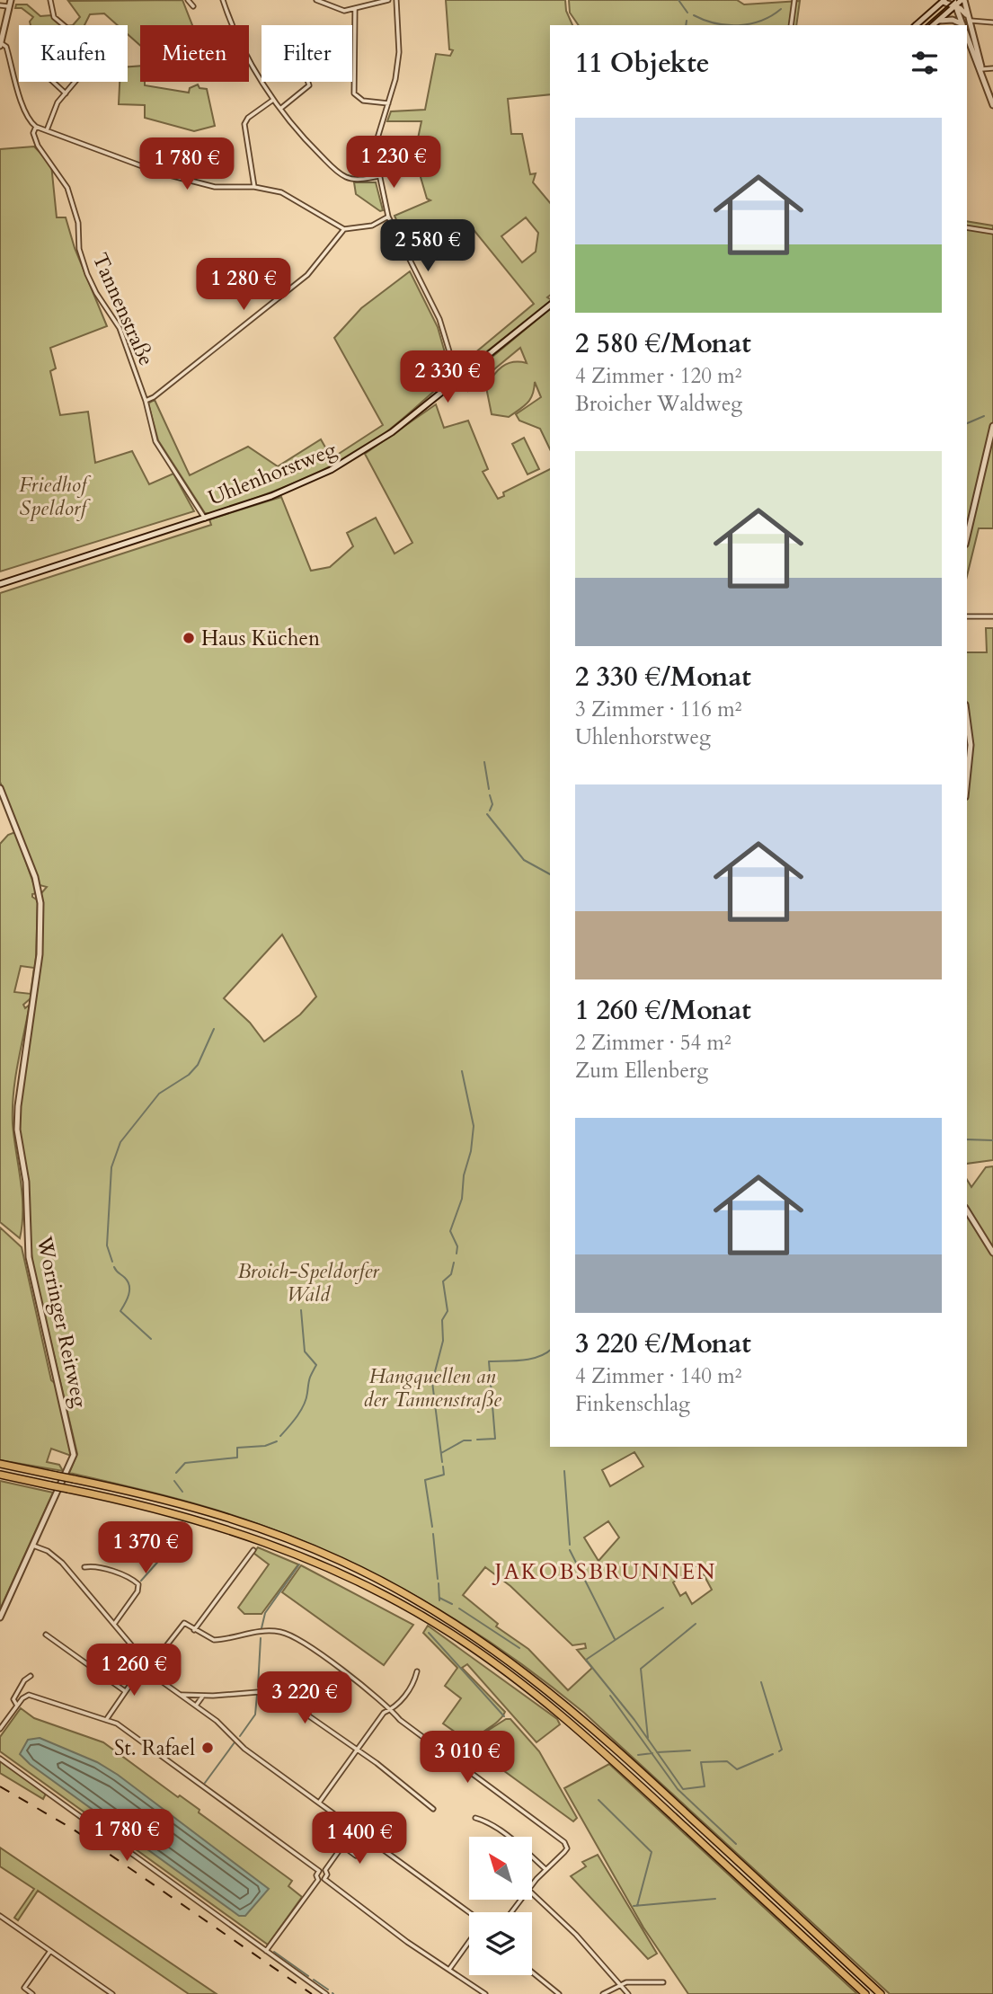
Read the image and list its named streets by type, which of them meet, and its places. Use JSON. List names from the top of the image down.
{
  "streets": {
    "street": ["Tannenstraße", "Uhlenhorstweg", "Worringer Reitweg"]
  },
  "crossings": [
    ["Tannenstraße", "Uhlenhorstweg"]
  ],
  "districts": ["JAKOBSBRUNNEN"],
  "parks": ["Friedhof Speldorf", "Broich-Speldorfer Wald", "Hangquellen an der Tannenstraße"],
  "places": ["Haus Küchen", "St. Rafael"],
  "north": "top left",
  "page": {
    "chip": ["Kaufen", "Mieten", "Filter"],
    "heading": "11 Objekte",
    "list": [
      {
        "name": "2 580 €/Monat",
        "note": "4 Zimmer · 120 m² · Broicher Waldweg"
      },
      {
        "name": "2 330 €/Monat",
        "note": "3 Zimmer · 116 m² · Uhlenhorstweg"
      },
      {
        "name": "1 260 €/Monat",
        "note": "2 Zimmer · 54 m² · Zum Ellenberg"
      },
      {
        "name": "3 220 €/Monat",
        "note": "4 Zimmer · 140 m² · Finkenschlag"
      }
    ],
    "price": [
      "1 230 €",
      "1 780 €",
      "2 580 €",
      "1 280 €",
      "2 330 €",
      "1 370 €",
      "1 260 €",
      "3 220 €",
      "3 010 €",
      "1 780 €",
      "1 400 €"
    ]
  }
}
